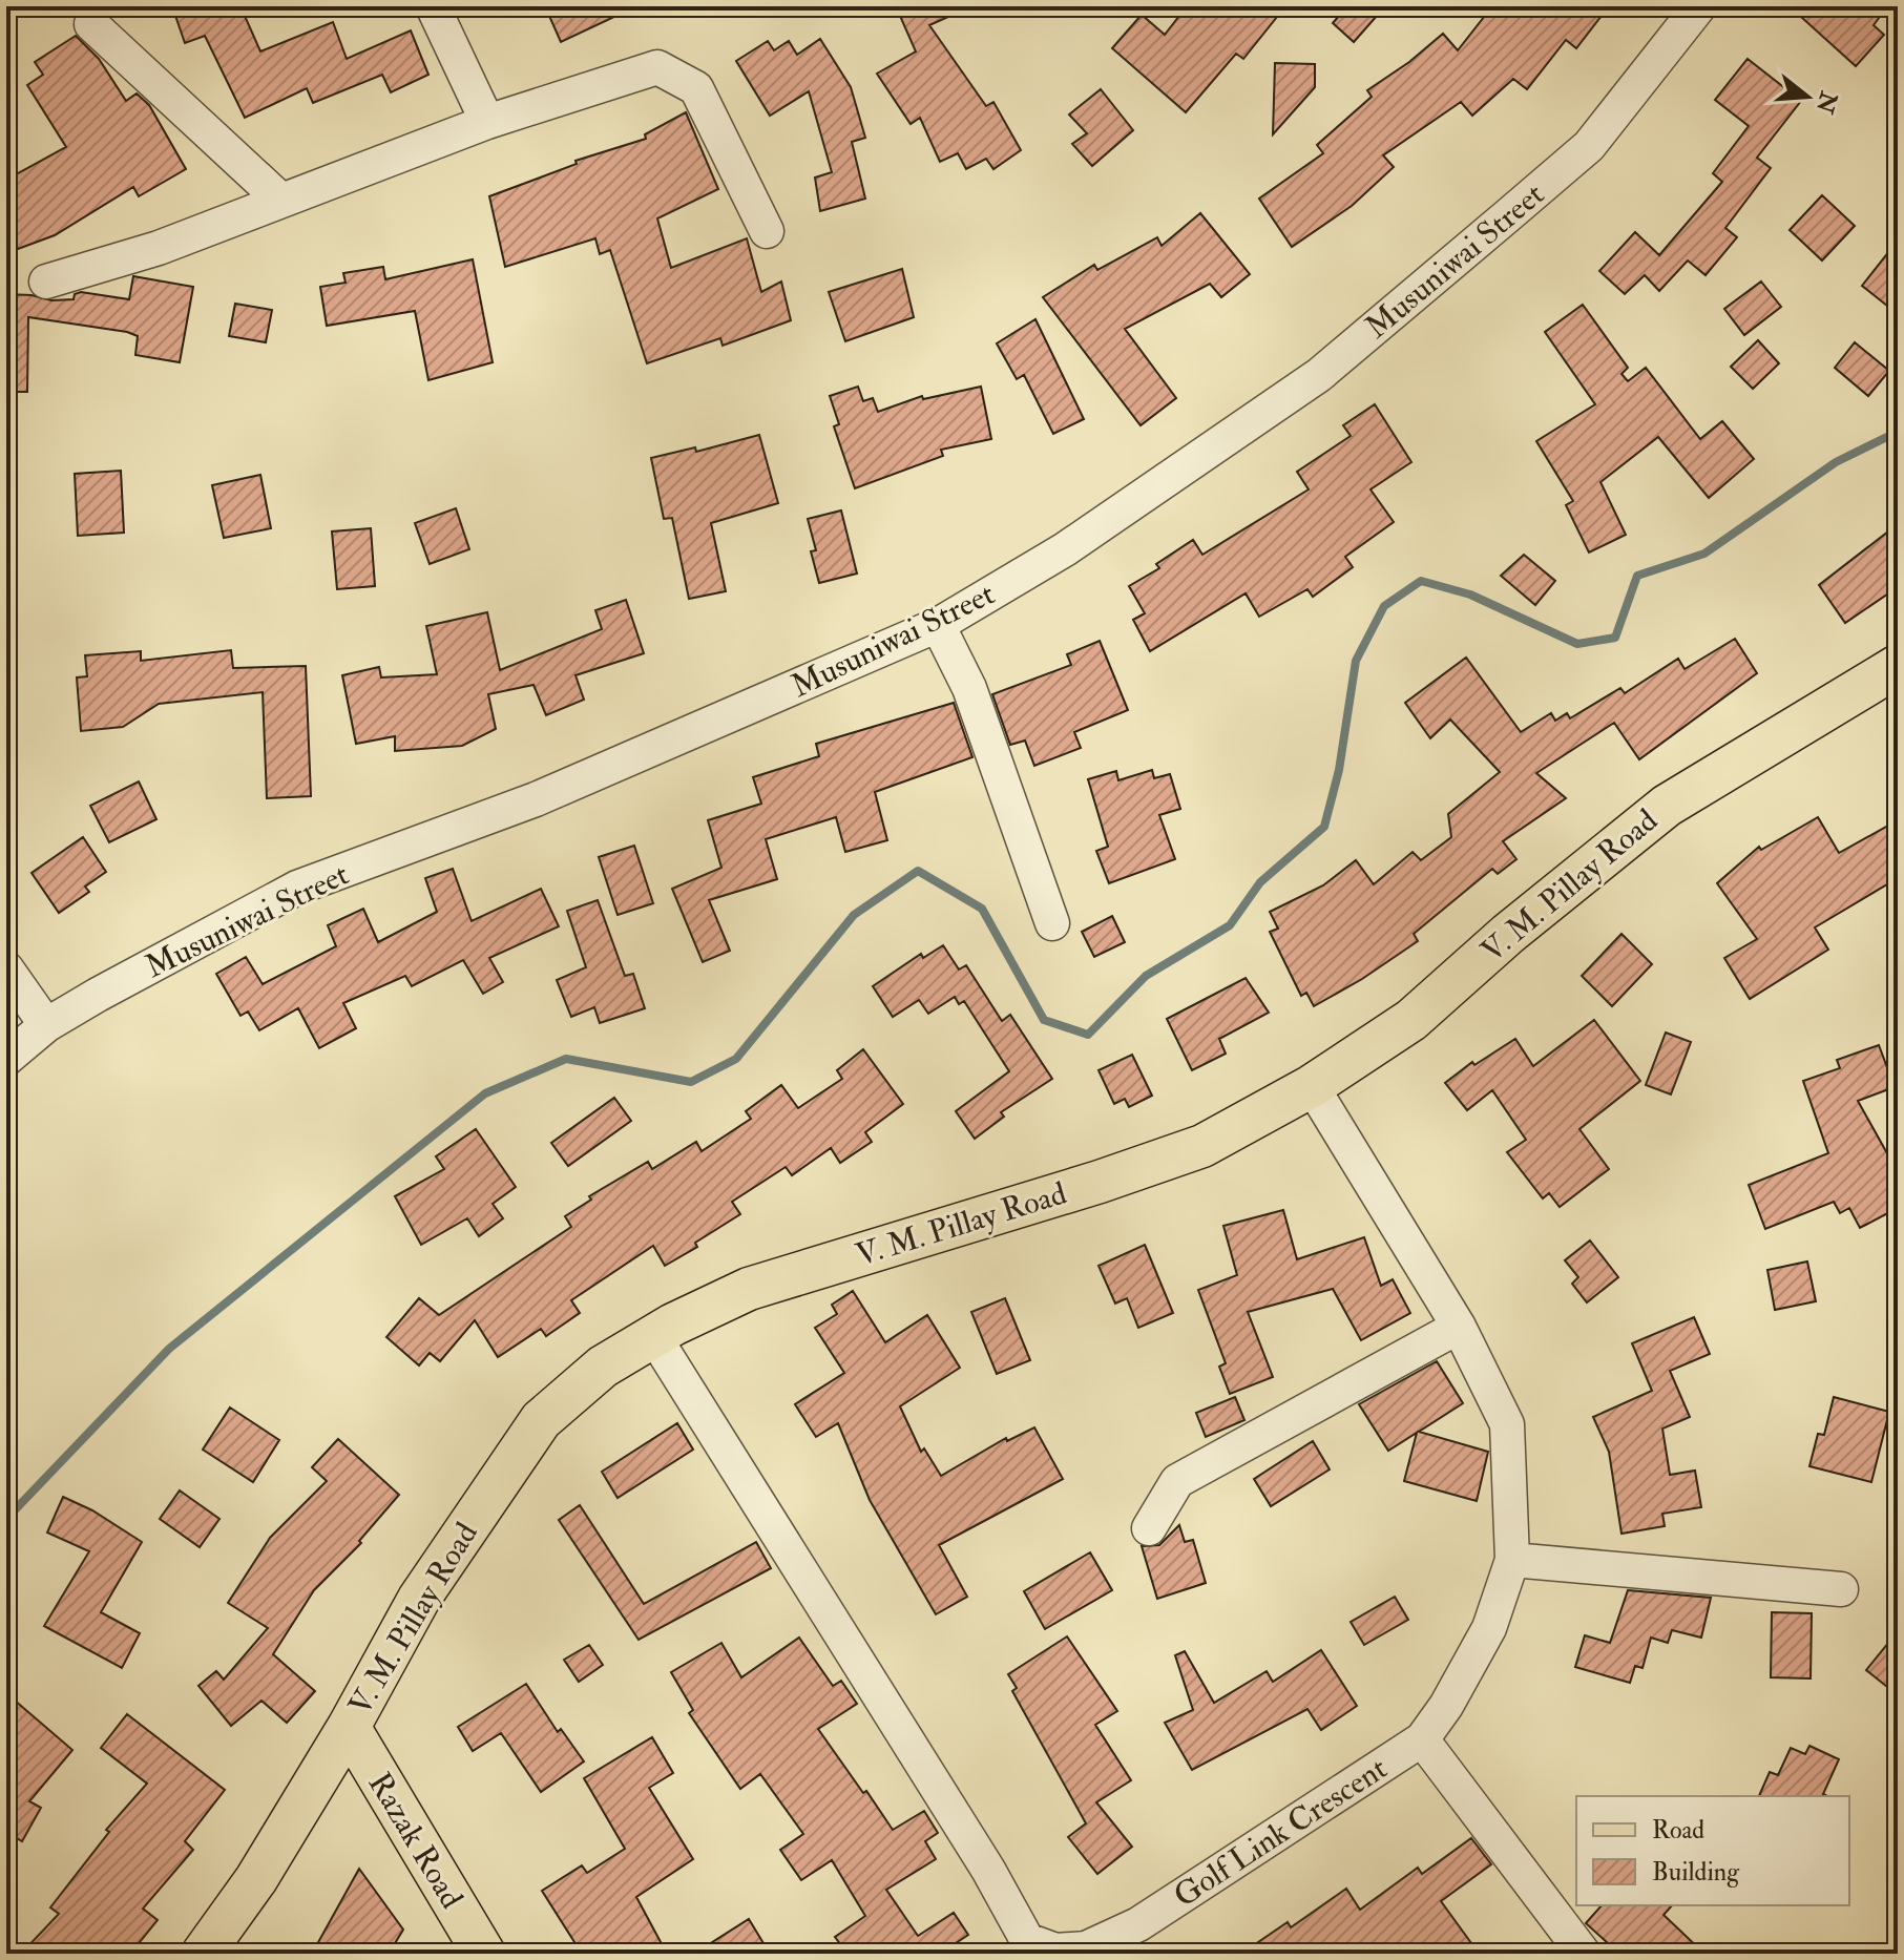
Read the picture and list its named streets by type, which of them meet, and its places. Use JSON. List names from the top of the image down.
{
  "streets": {
    "main road": ["V. M. Pillay Road", "Razak Road"],
    "street": ["Musuniwai Street", "Golf Link Crescent"]
  },
  "crossings": [
    ["V. M. Pillay Road", "Golf Link Crescent"],
    ["V. M. Pillay Road", "Razak Road"]
  ],
  "legend": ["Road", "Building"],
  "north": "right"
}
